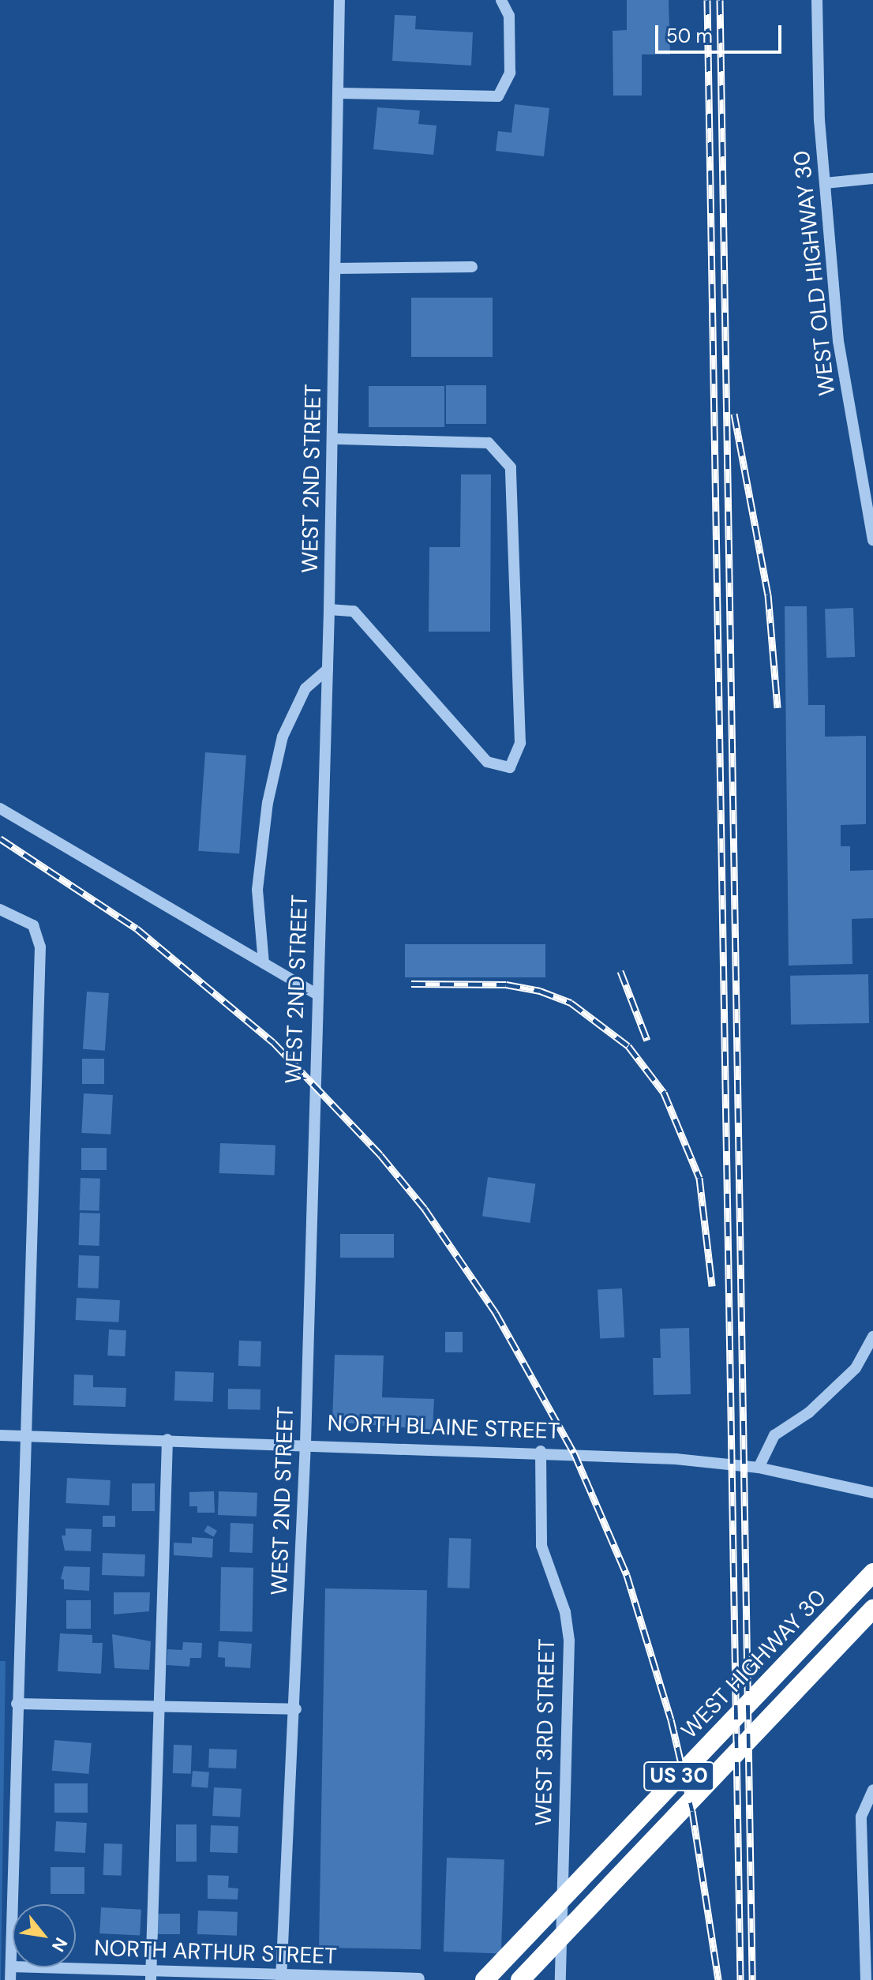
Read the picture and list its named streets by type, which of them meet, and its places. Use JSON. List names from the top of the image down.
{
  "streets": {
    "highway": ["WEST HIGHWAY 30", "US 30"],
    "street": [
      "WEST OLD HIGHWAY 30",
      "WEST 2ND STREET",
      "NORTH BLAINE STREET",
      "WEST 3RD STREET",
      "NORTH ARTHUR STREET"
    ]
  },
  "crossings": [
    ["WEST 2ND STREET", "NORTH BLAINE STREET"],
    ["WEST 2ND STREET", "NORTH ARTHUR STREET"],
    ["NORTH BLAINE STREET", "WEST 3RD STREET"]
  ],
  "scale_bar": "50 m",
  "north": "bottom right"
}
